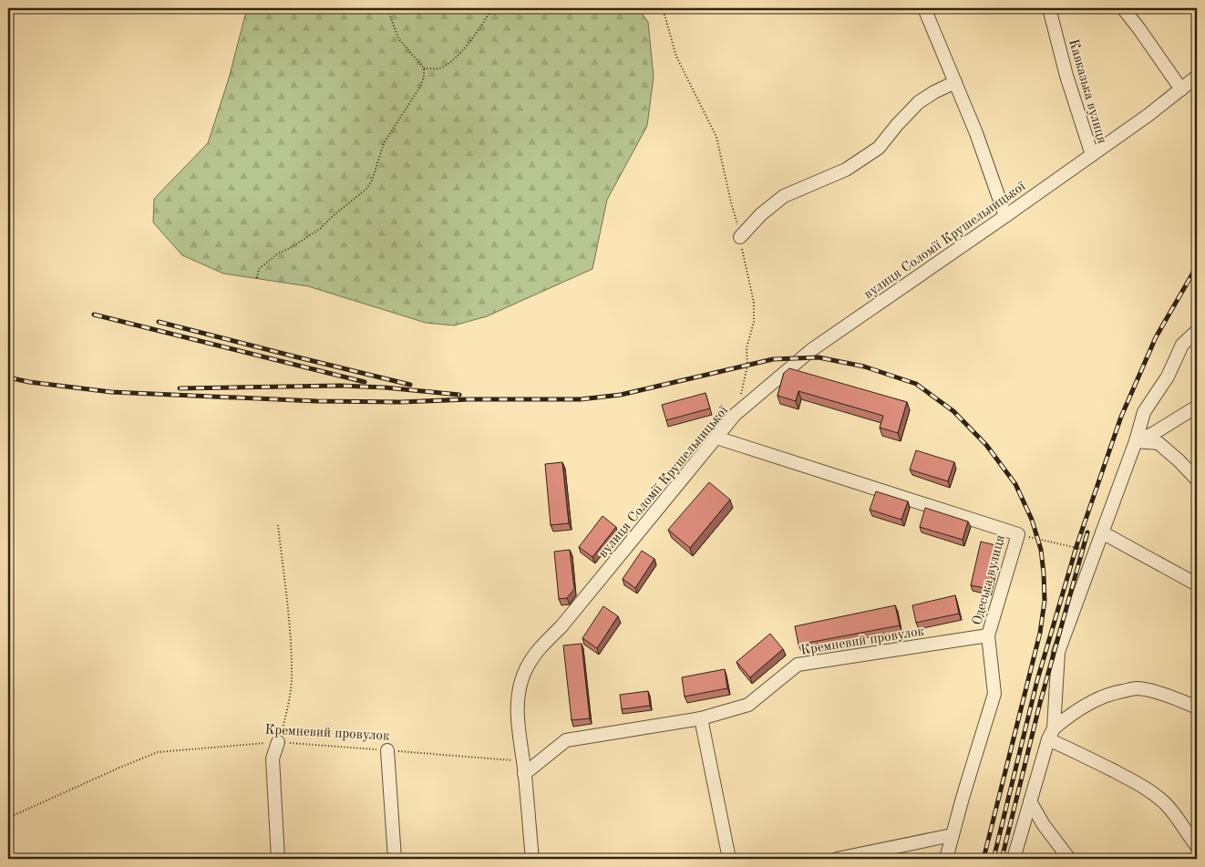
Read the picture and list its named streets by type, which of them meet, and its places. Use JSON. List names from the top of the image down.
{
  "streets": {
    "street": [
      "Кавказька вулиця",
      "вулиця Соломії Крушельницької",
      "Одеська вулиця",
      "Кремневий провулок"
    ]
  },
  "crossings": [
    ["Кавказька вулиця", "вулиця Соломії Крушельницької"],
    ["вулиця Соломії Крушельницької", "Одеська вулиця"],
    ["вулиця Соломії Крушельницької", "Кремневий провулок"],
    ["Одеська вулиця", "Кремневий провулок"]
  ]
}
